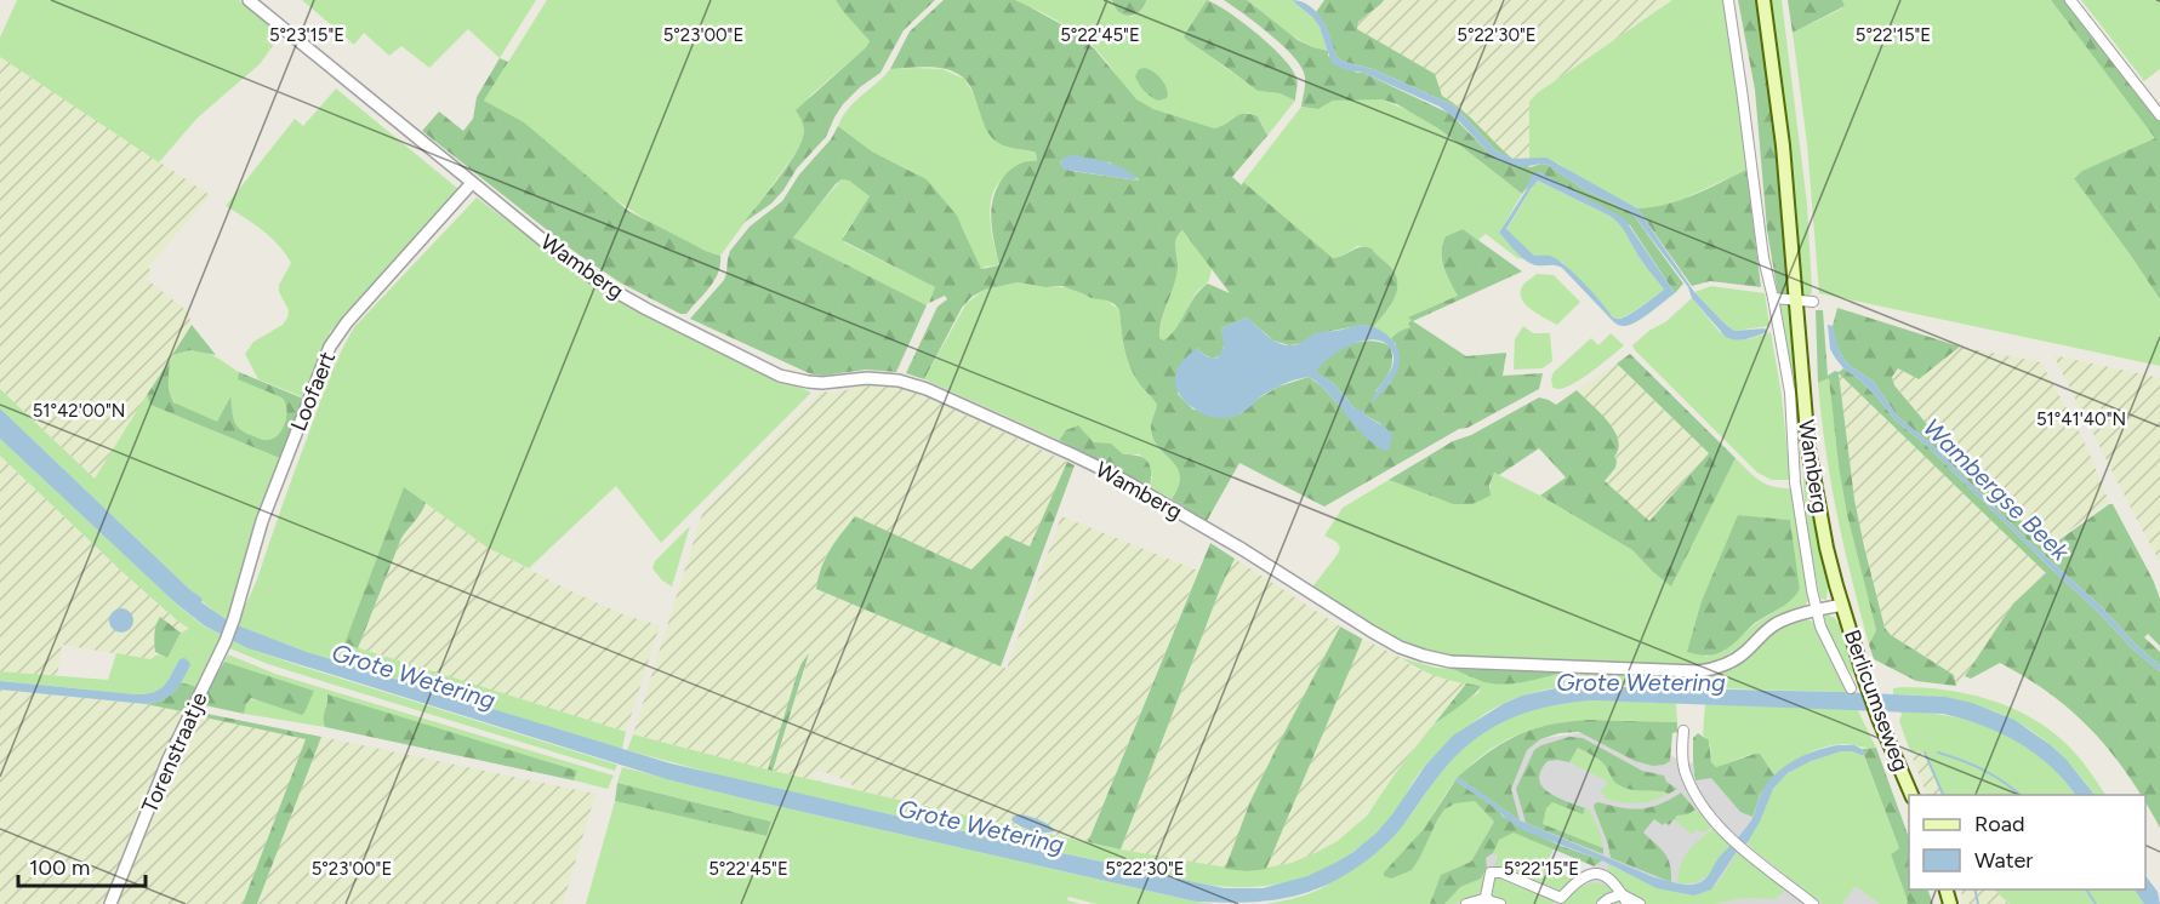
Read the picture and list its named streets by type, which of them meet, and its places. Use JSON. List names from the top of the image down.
{
  "streets": {
    "main road": ["Wamberg", "Berlicumseweg"],
    "street": ["Loofaert", "Torenstraatje"]
  },
  "crossings": [
    ["Wamberg", "Loofaert"],
    ["Wamberg", "Berlicumseweg"],
    ["Loofaert", "Torenstraatje"]
  ],
  "water": ["Wambergse Beek", "Grote Wetering"],
  "legend": ["Road", "Water"],
  "scale_bar": "100 m",
  "coordinates": [
    "5°22'45\"E",
    "5°22'15\"E",
    "5°23'15\"E",
    "5°23'00\"E",
    "5°22'30\"E",
    "51°42'00\"N",
    "51°41'40\"N"
  ]
}
